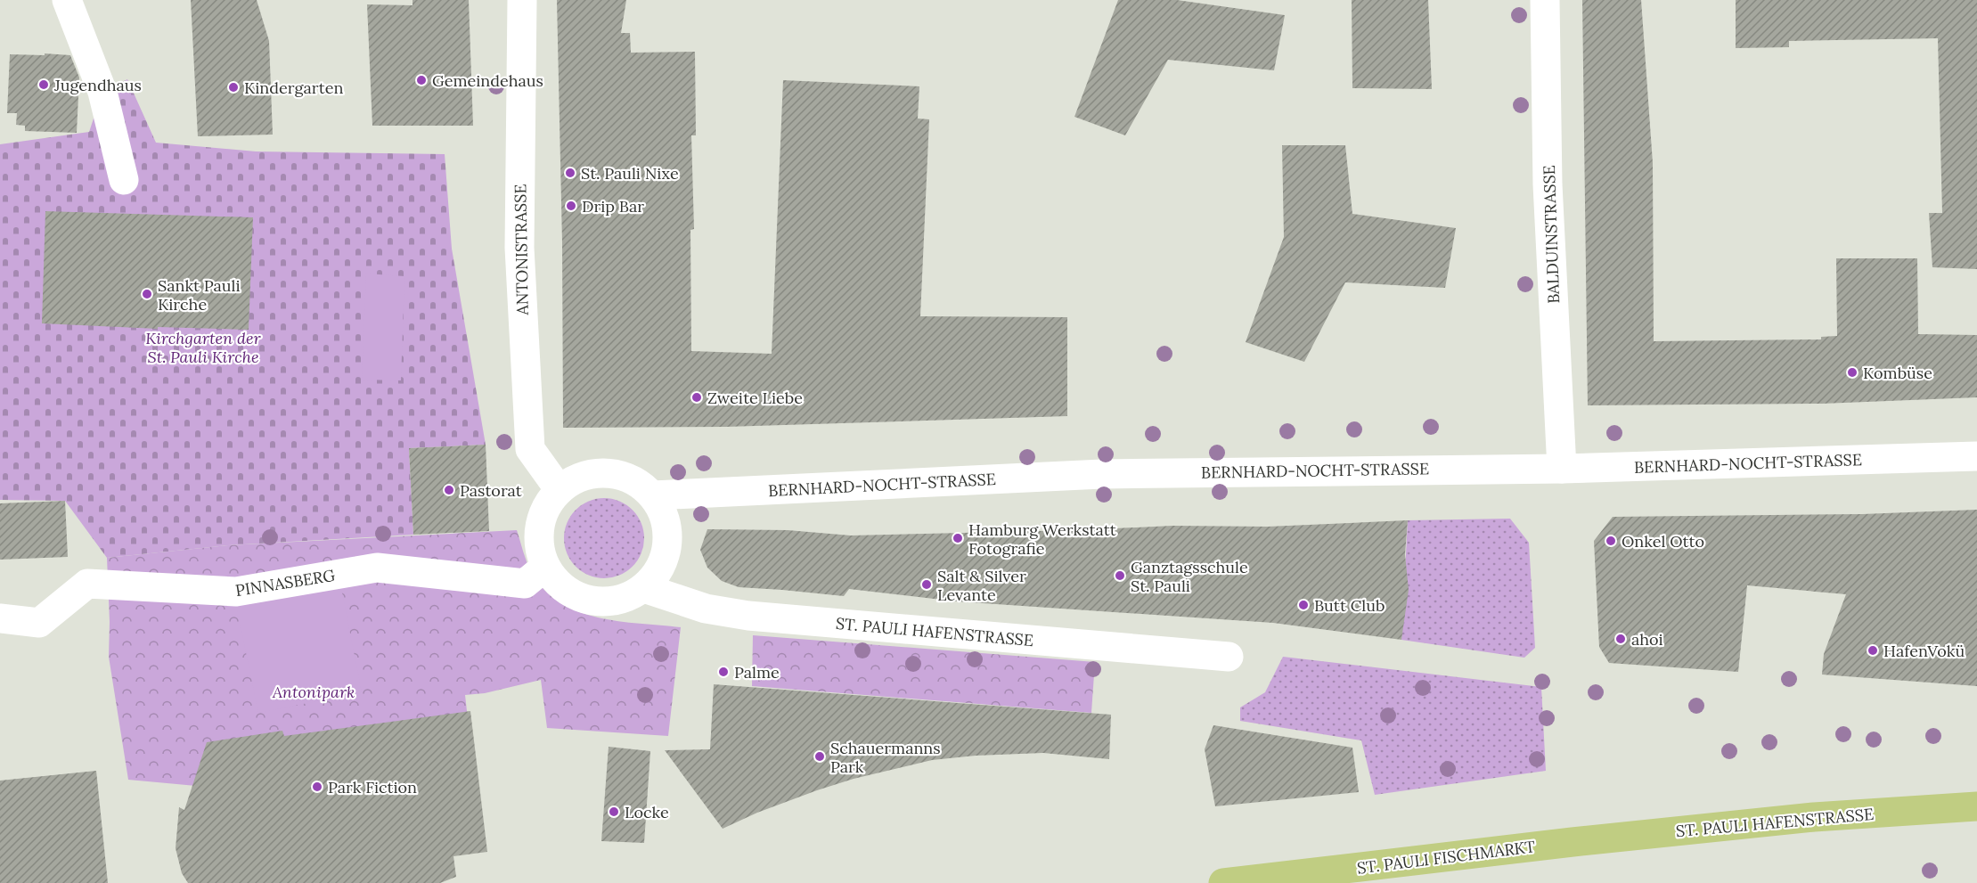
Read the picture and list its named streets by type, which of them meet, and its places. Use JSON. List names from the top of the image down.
{
  "streets": {
    "main road": ["ST. PAULI HAFENSTRASSE", "ST. PAULI FISCHMARKT"],
    "street": [
      "BALDUINSTRASSE",
      "ANTONISTRASSE",
      "BERNHARD-NOCHT-STRASSE",
      "PINNASBERG"
    ]
  },
  "crossings": [
    ["BALDUINSTRASSE", "BERNHARD-NOCHT-STRASSE"],
    ["ANTONISTRASSE", "BERNHARD-NOCHT-STRASSE"],
    ["ANTONISTRASSE", "PINNASBERG"],
    ["ANTONISTRASSE", "ST. PAULI HAFENSTRASSE"],
    ["BERNHARD-NOCHT-STRASSE", "PINNASBERG"],
    ["BERNHARD-NOCHT-STRASSE", "ST. PAULI HAFENSTRASSE"],
    ["PINNASBERG", "ST. PAULI HAFENSTRASSE"],
    ["ST. PAULI HAFENSTRASSE", "ST. PAULI FISCHMARKT"]
  ],
  "parks": ["Kirchgarten der St. Pauli Kirche", "Antonipark"],
  "places": [
    "Gemeindehaus",
    "Jugendhaus",
    "Kindergarten",
    "St. Pauli Nixe",
    "Drip Bar",
    "Sankt Pauli Kirche",
    "Kombüse",
    "Zweite Liebe",
    "Pastorat",
    "Hamburg Werkstatt Fotografie",
    "Onkel Otto",
    "Ganztagsschule St. Pauli",
    "Salt & Silver Levante",
    "Butt Club",
    "ahoi",
    "HafenVokü",
    "Palme",
    "Schauermanns Park",
    "Park Fiction",
    "Locke"
  ]
}
